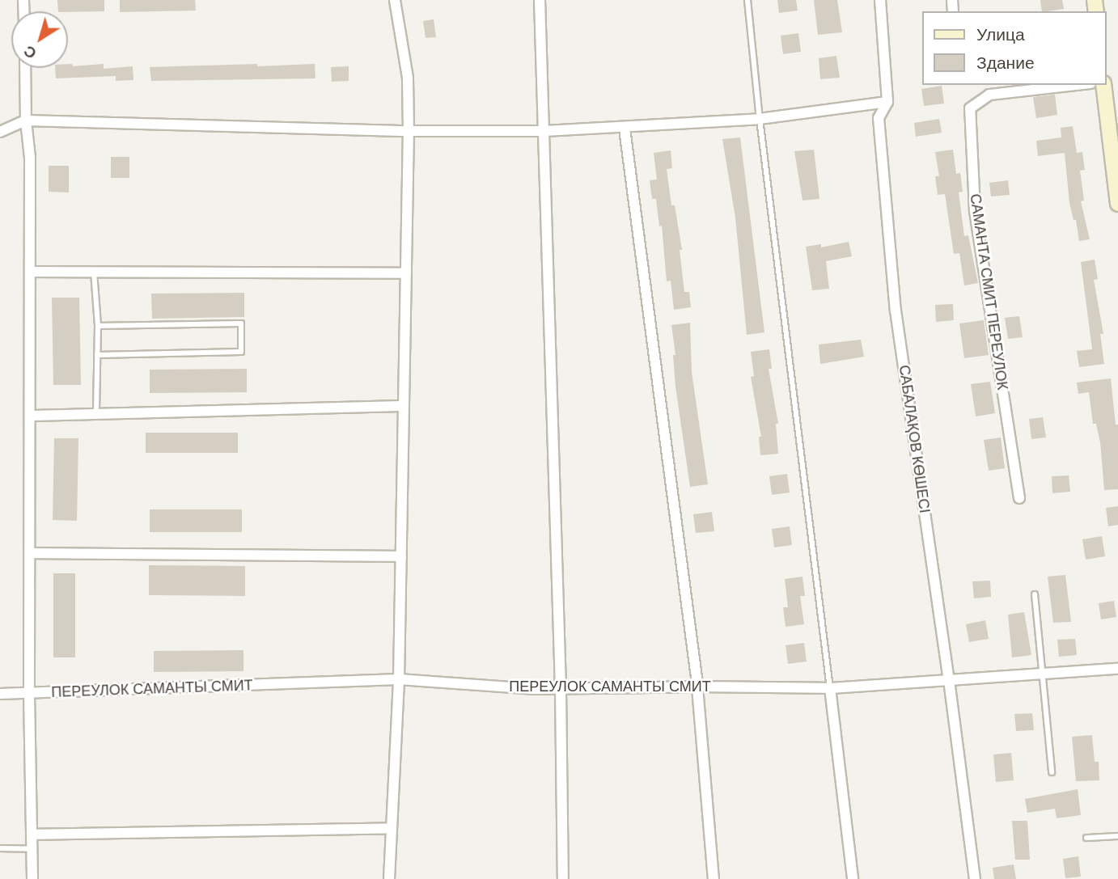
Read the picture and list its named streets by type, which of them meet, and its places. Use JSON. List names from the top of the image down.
{
  "streets": {
    "street": ["САМАНТА СМИТ ПЕРЕУЛОК", "САБАЛАҚОВ КӨШЕСІ", "ПЕРЕУЛОК САМАНТЫ СМИТ"]
  },
  "crossings": [
    ["САБАЛАҚОВ КӨШЕСІ", "ПЕРЕУЛОК САМАНТЫ СМИТ"]
  ],
  "legend": ["Улица", "Здание"],
  "north": "bottom left"
}
